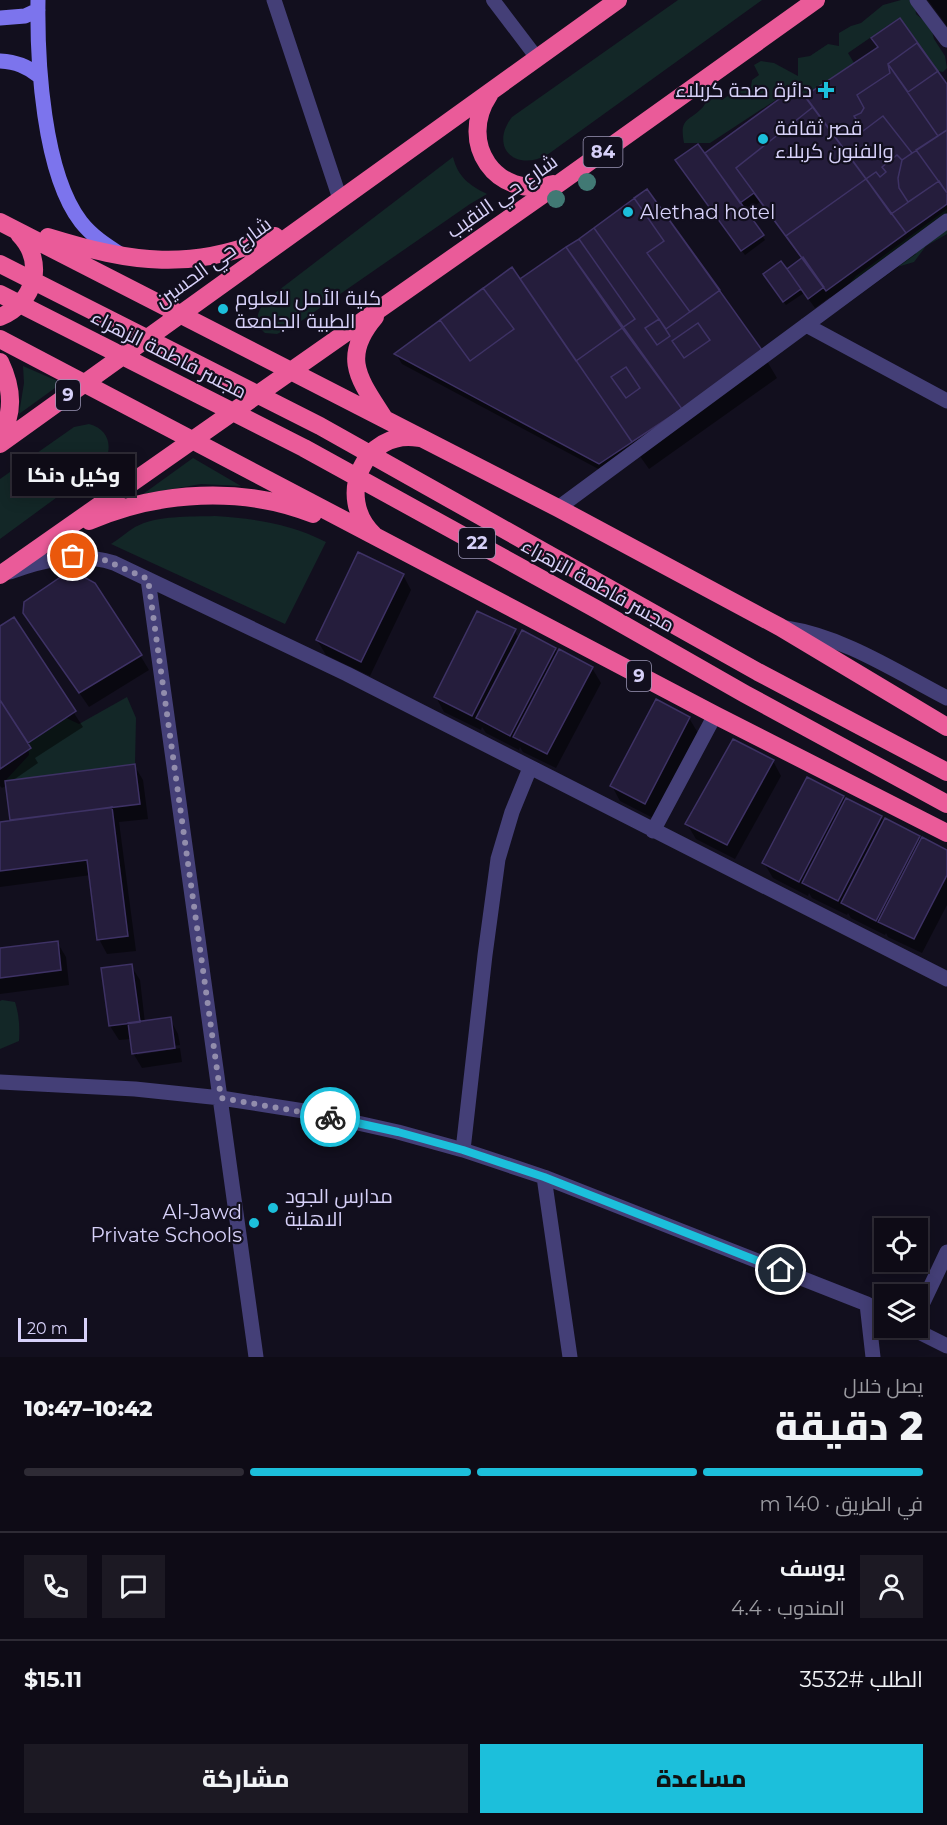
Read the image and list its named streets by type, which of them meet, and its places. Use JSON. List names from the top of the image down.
{
  "streets": {
    "highway": [
      "84",
      "شارع حي النقيب",
      "شارع حي الحسين",
      "مجسر فاطمة الزهراء",
      "9",
      "22"
    ]
  },
  "crossings": [
    ["84", "شارع حي النقيب"],
    ["84", "9"]
  ],
  "places": {
    "health": ["دائرة صحة كربلاء"],
    "other": [
      "قصر ثقافة والفنون كربلاء",
      "Alethad hotel",
      "كلية الأمل للعلوم الطبية الجامعة",
      "وكيل دنكا",
      "مدارس الجود الاهلية",
      "Al-Jawd Private Schools"
    ]
  },
  "scale_bar": "20 m",
  "page": {
    "bubble": "وكيل دنكا",
    "scale": "20 m",
    "heading": ["2 دقيقة", "يصل خلال", "10:42–10:47"],
    "panel": [
      "يوسف",
      "المندوب · 4.4",
      "الطلب #3532",
      "$15.11"
    ],
    "bar": "في الطريق · 140 m",
    "buttons": ["مساعدة", "مشاركة"]
  }
}
